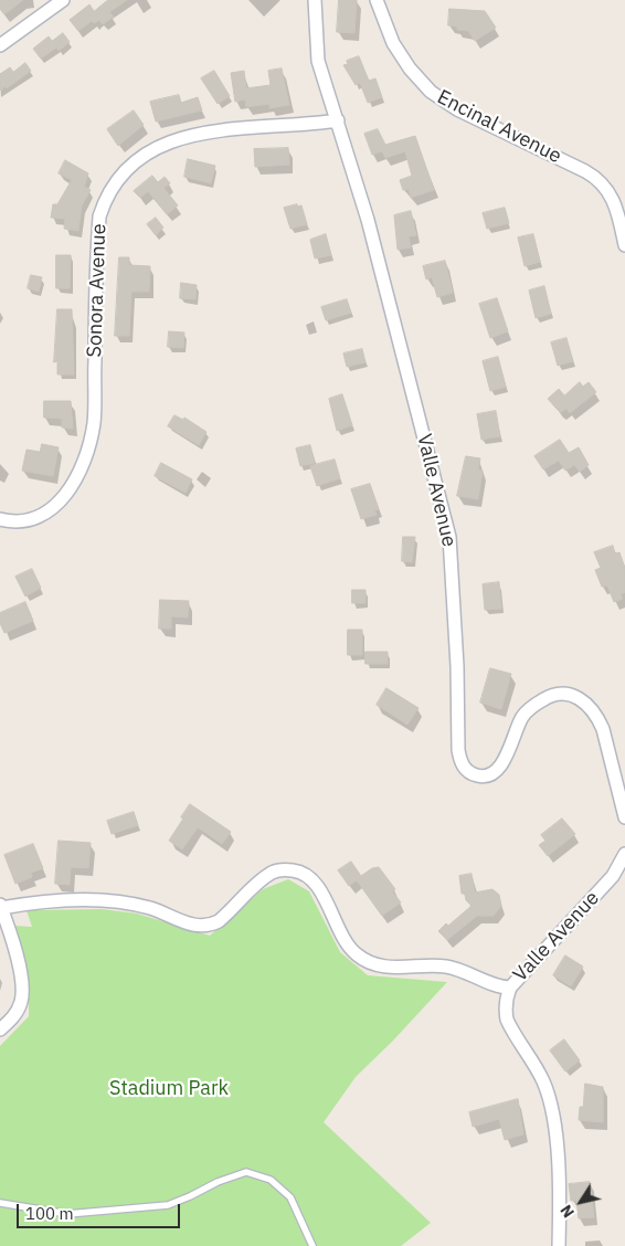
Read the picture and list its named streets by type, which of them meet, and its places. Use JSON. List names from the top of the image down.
{
  "streets": {
    "street": ["Encinal Avenue", "Sonora Avenue", "Valle Avenue"]
  },
  "crossings": [
    ["Sonora Avenue", "Valle Avenue"]
  ],
  "parks": ["Stadium Park"],
  "scale_bar": "100 m",
  "north": "bottom left"
}
